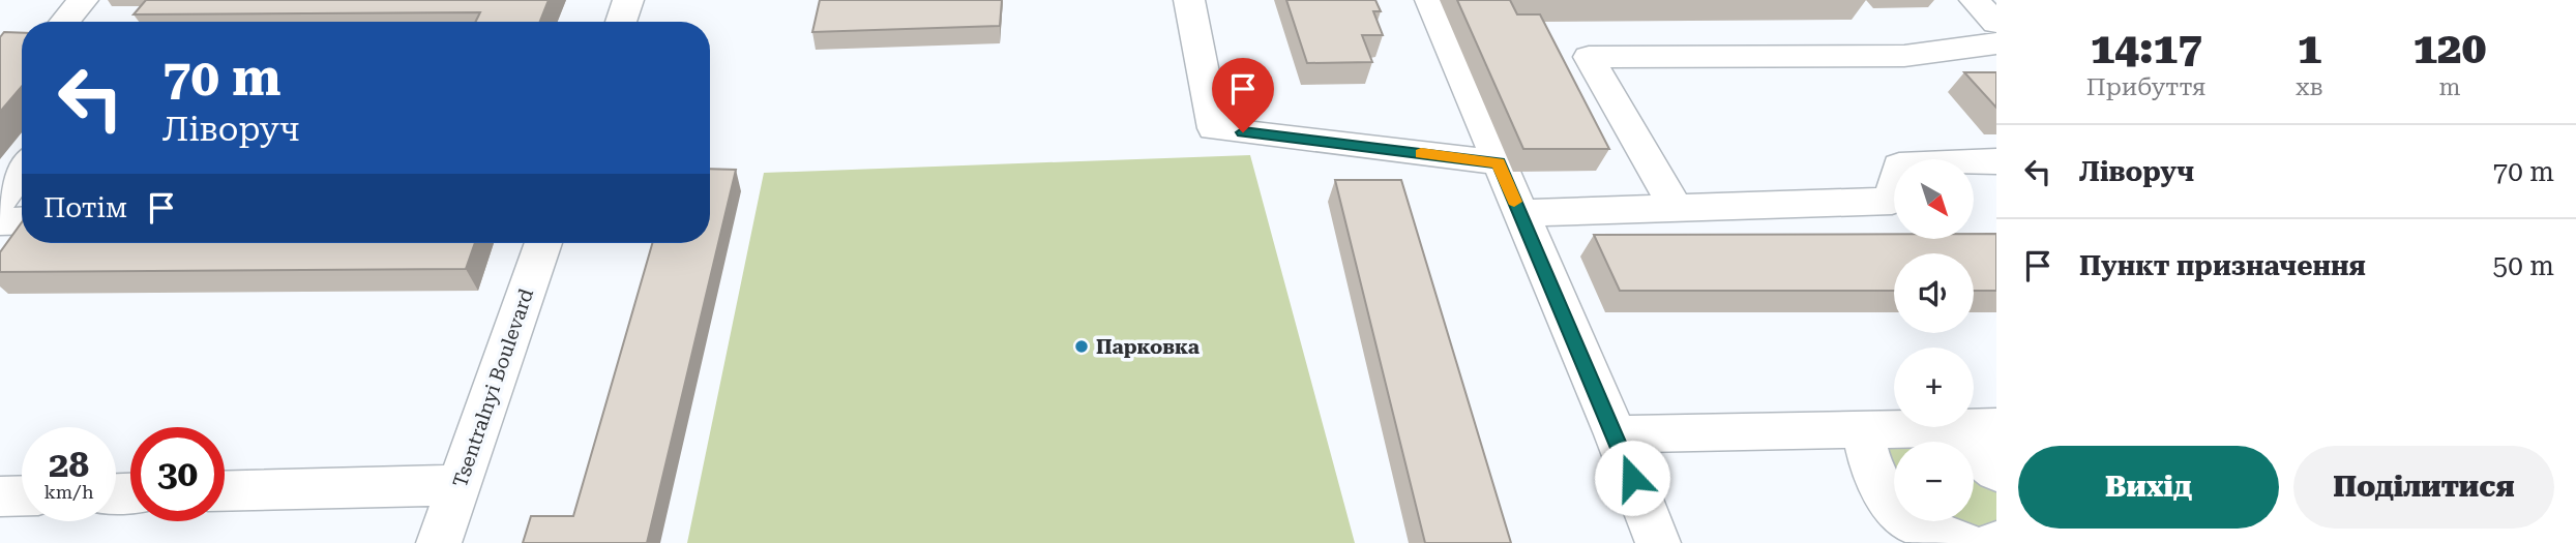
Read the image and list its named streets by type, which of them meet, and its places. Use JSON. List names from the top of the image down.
{
  "streets": {
    "street": ["Tsentralnyi Boulevard"]
  },
  "places": ["Парковка"],
  "north": "bottom right",
  "page": {
    "eta": [
      "14:17",
      "Прибуття",
      "1",
      "хв",
      "120",
      "m"
    ],
    "turn": ["70 m", "Ліворуч"],
    "list": [
      {
        "name": "Ліворуч",
        "value": "70 m"
      },
      {
        "name": "Пункт призначення",
        "value": "50 m"
      }
    ],
    "map_buttons": ["+", "−"],
    "then": "Потім",
    "speed": "28 km/h",
    "limit": "30",
    "buttons": ["Вихід", "Поділитися"]
  }
}
